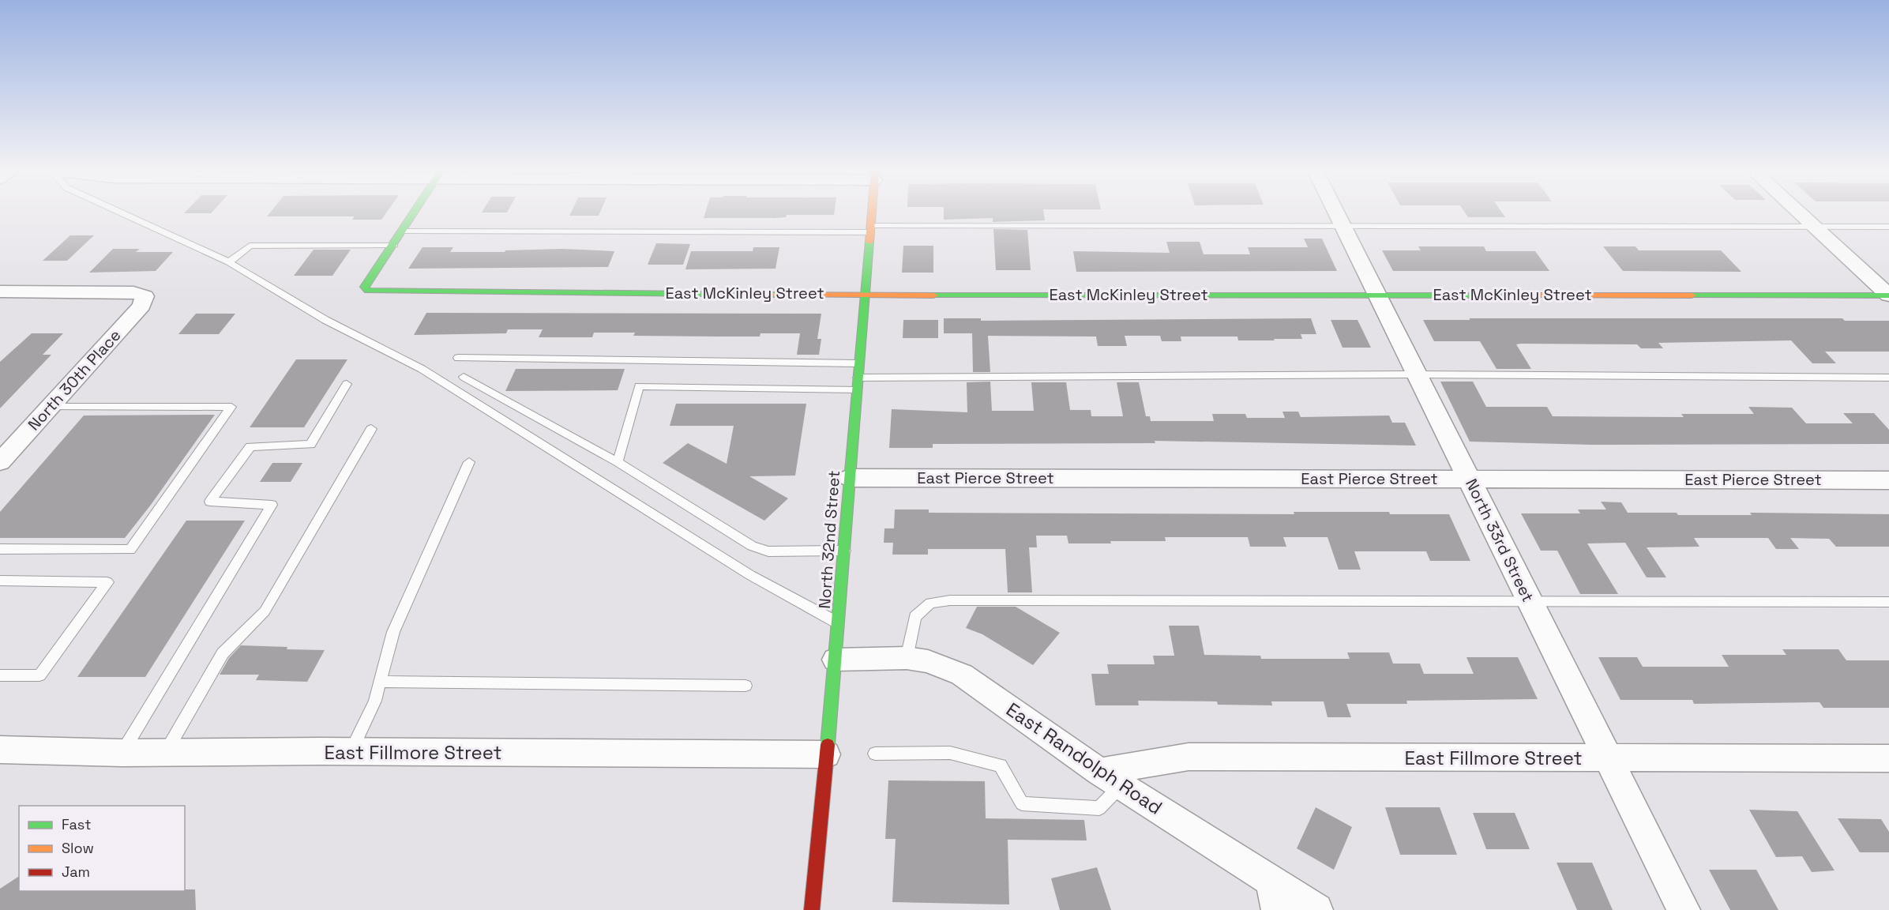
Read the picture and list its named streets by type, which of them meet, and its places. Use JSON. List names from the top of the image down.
{
  "streets": {
    "street": [
      "East McKinley Street",
      "North 30th Place",
      "East Pierce Street",
      "North 32nd Street",
      "North 33rd Street",
      "East Fillmore Street",
      "East Randolph Road"
    ]
  },
  "crossings": [
    ["East McKinley Street", "North 32nd Street"],
    ["East McKinley Street", "North 33rd Street"],
    ["East Pierce Street", "North 32nd Street"],
    ["East Pierce Street", "North 33rd Street"],
    ["North 32nd Street", "East Fillmore Street"],
    ["North 32nd Street", "East Randolph Road"],
    ["North 33rd Street", "East Fillmore Street"],
    ["East Fillmore Street", "East Randolph Road"]
  ],
  "legend": ["Fast", "Slow", "Jam"]
}
